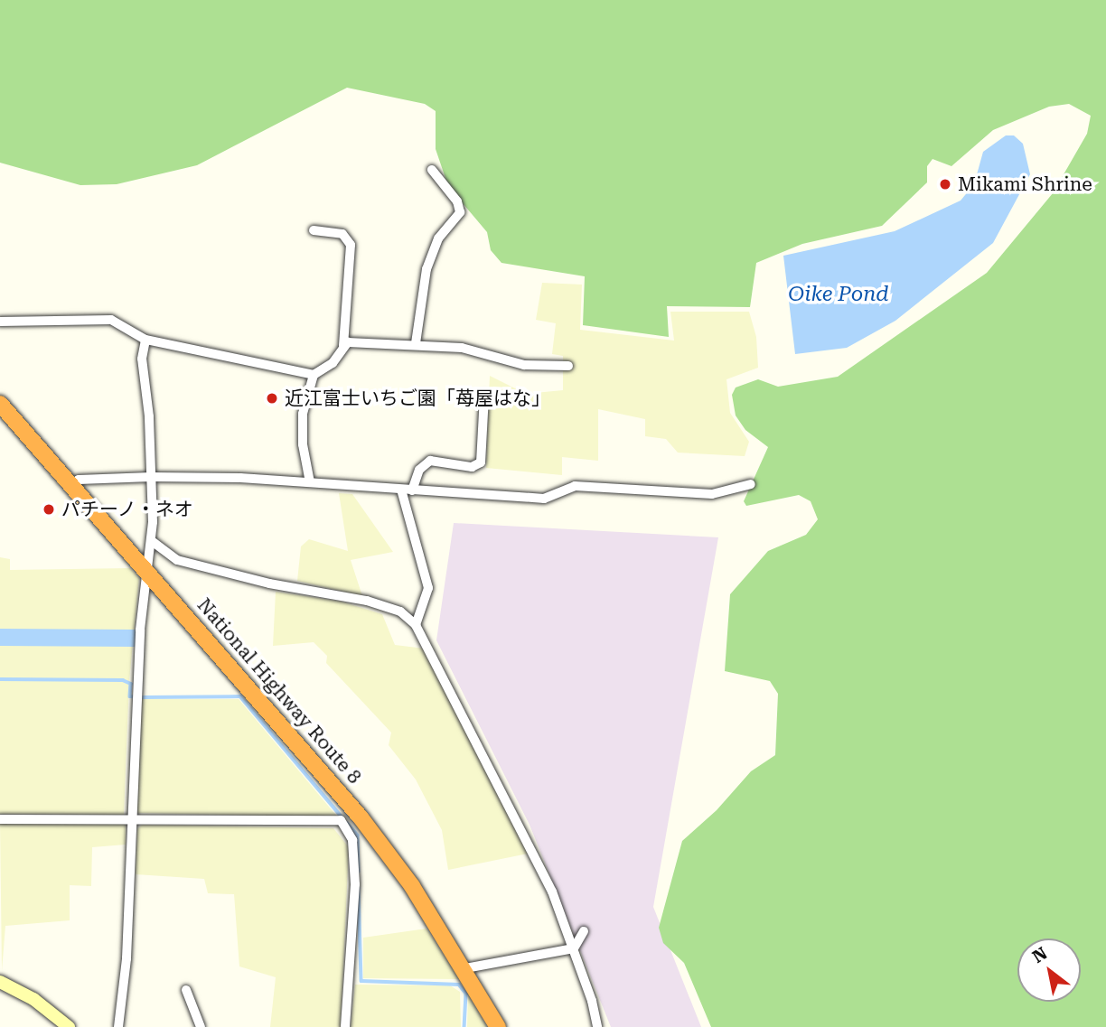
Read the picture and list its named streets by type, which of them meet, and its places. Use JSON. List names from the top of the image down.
{
  "streets": {
    "highway": ["National Highway Route 8"]
  },
  "water": ["Oike Pond"],
  "places": ["Mikami Shrine", "近江富士いちご園「苺屋はな」", "パチーノ・ネオ"],
  "north": "top left"
}
